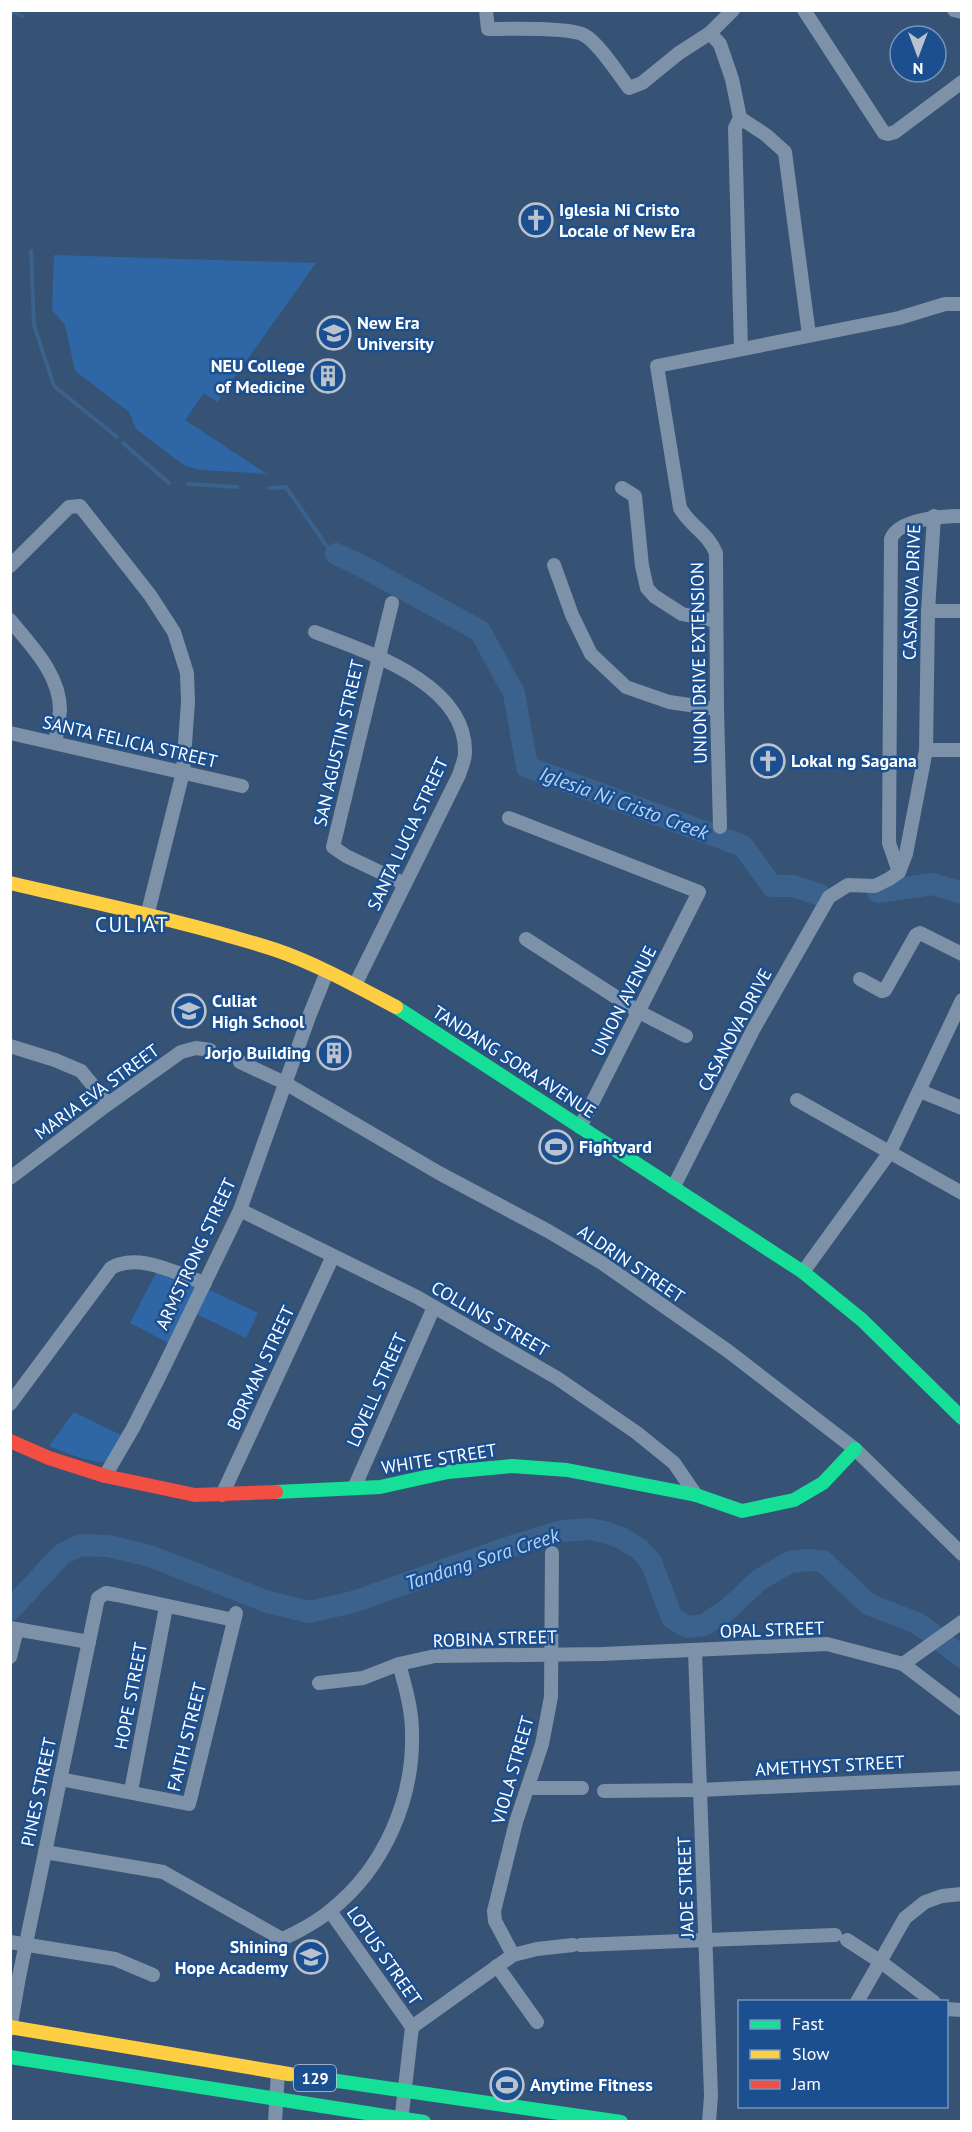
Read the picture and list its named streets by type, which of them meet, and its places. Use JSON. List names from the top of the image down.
{
  "streets": {
    "main road": ["TANDANG SORA AVENUE", "WHITE STREET", "129"],
    "street": [
      "CASANOVA DRIVE",
      "UNION DRIVE EXTENSION",
      "SANTA FELICIA STREET",
      "SAN AGUSTIN STREET",
      "SANTA LUCIA STREET",
      "UNION AVENUE",
      "MARIA EVA STREET",
      "ARMSTRONG STREET",
      "ALDRIN STREET",
      "COLLINS STREET",
      "BORMAN STREET",
      "LOVELL STREET",
      "OPAL STREET",
      "ROBINA STREET",
      "HOPE STREET",
      "FAITH STREET",
      "AMETHYST STREET",
      "VIOLA STREET",
      "PINES STREET",
      "JADE STREET",
      "LOTUS STREET"
    ]
  },
  "crossings": [
    ["CASANOVA DRIVE", "TANDANG SORA AVENUE"],
    ["SAN AGUSTIN STREET", "SANTA LUCIA STREET"],
    ["SANTA LUCIA STREET", "TANDANG SORA AVENUE"],
    ["UNION AVENUE", "TANDANG SORA AVENUE"],
    ["TANDANG SORA AVENUE", "ARMSTRONG STREET"],
    ["ARMSTRONG STREET", "ALDRIN STREET"],
    ["ARMSTRONG STREET", "COLLINS STREET"],
    ["ARMSTRONG STREET", "WHITE STREET"],
    ["ALDRIN STREET", "WHITE STREET"],
    ["COLLINS STREET", "BORMAN STREET"],
    ["COLLINS STREET", "LOVELL STREET"],
    ["COLLINS STREET", "WHITE STREET"],
    ["BORMAN STREET", "WHITE STREET"],
    ["LOVELL STREET", "WHITE STREET"],
    ["OPAL STREET", "ROBINA STREET"],
    ["OPAL STREET", "JADE STREET"],
    ["ROBINA STREET", "VIOLA STREET"],
    ["HOPE STREET", "FAITH STREET"],
    ["FAITH STREET", "PINES STREET"],
    ["AMETHYST STREET", "JADE STREET"],
    ["PINES STREET", "129"],
    ["LOTUS STREET", "129"]
  ],
  "districts": ["CULIAT"],
  "water": ["Iglesia Ni Cristo Creek", "Tandang Sora Creek"],
  "places": {
    "church": ["Iglesia Ni Cristo Locale of New Era", "Lokal ng Sagana"],
    "school or university": ["New Era University", "Culiat High School", "Shining Hope Academy"],
    "building": ["NEU College of Medicine", "Jorjo Building"],
    "sports": ["Fightyard", "Anytime Fitness"]
  },
  "legend": ["Fast", "Slow", "Jam"],
  "north": "bottom"
}
